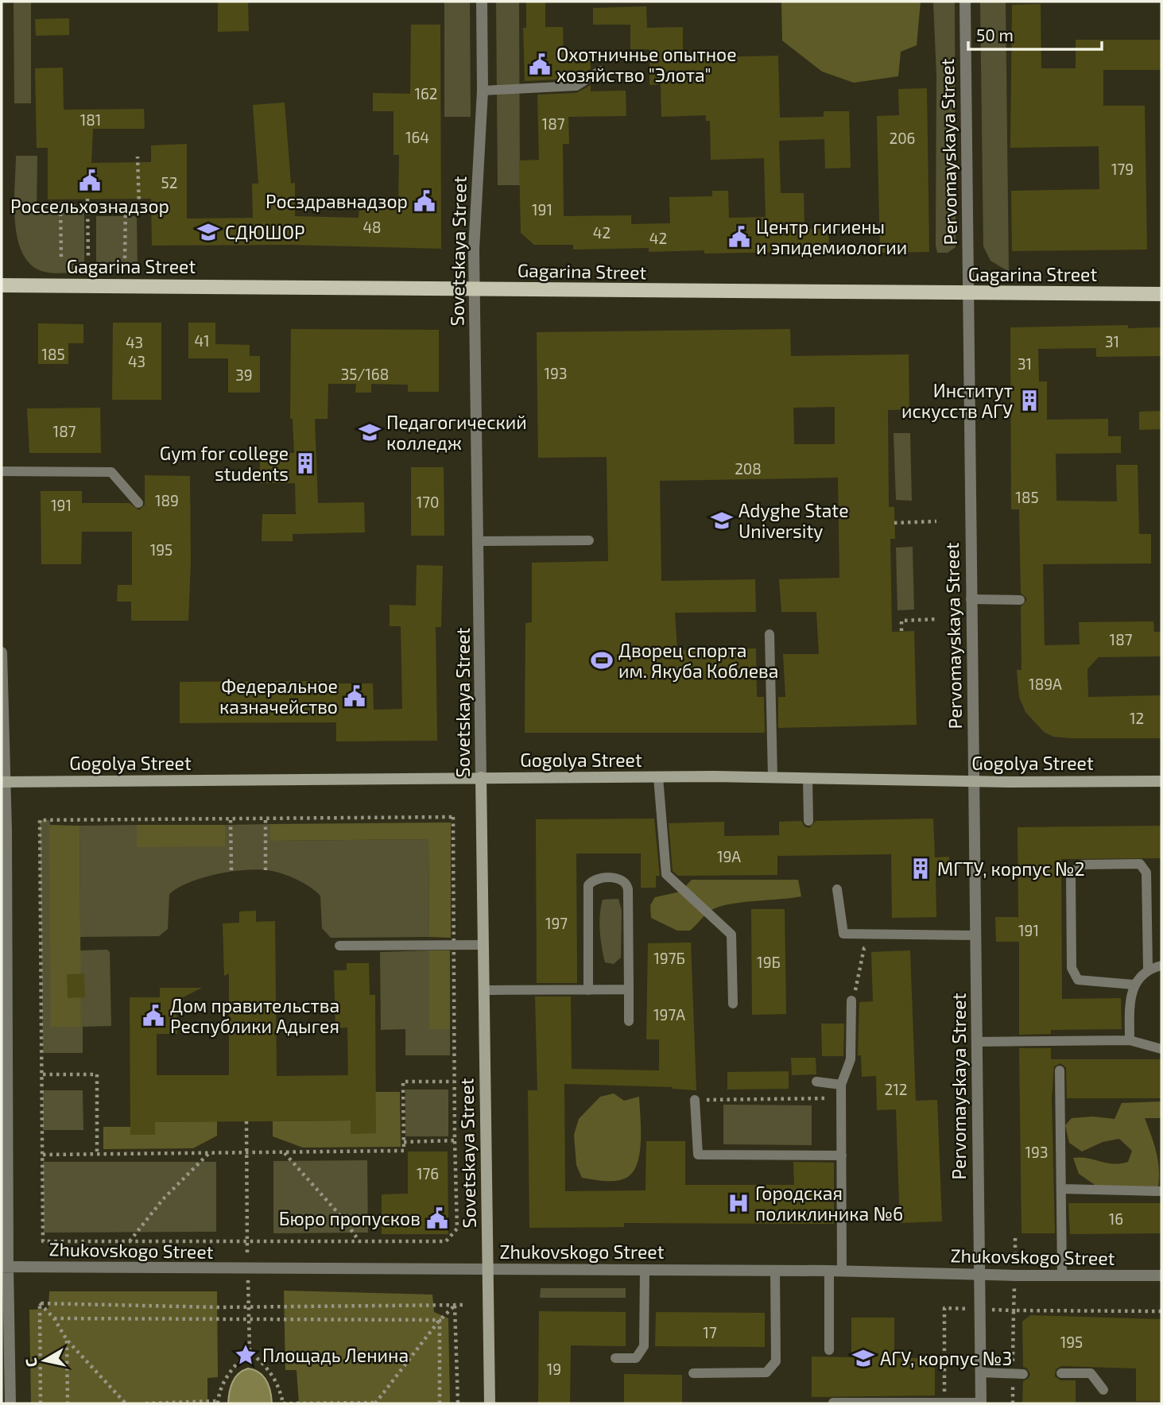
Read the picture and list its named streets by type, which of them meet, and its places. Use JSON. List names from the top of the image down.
{
  "streets": {
    "main road": ["Sovetskaya Street", "Gagarina Street", "Gogolya Street"],
    "street": ["Pervomayskaya Street", "Zhukovskogo Street"]
  },
  "crossings": [
    ["Pervomayskaya Street", "Gagarina Street"],
    ["Pervomayskaya Street", "Gogolya Street"],
    ["Pervomayskaya Street", "Zhukovskogo Street"],
    ["Sovetskaya Street", "Gagarina Street"],
    ["Sovetskaya Street", "Gogolya Street"],
    ["Sovetskaya Street", "Zhukovskogo Street"]
  ],
  "places": {
    "public building": [
      "Охотничнье опытное хозяйство \"Элота\"",
      "Россельхознадзор",
      "Росздравнадзор",
      "Центр гигиены и эпидемиологии",
      "Федеральное казначейство",
      "Дом правительства Республики Адыгея",
      "Бюро пропусков"
    ],
    "school or university": [
      "СДЮШОР",
      "Педагогический колледж",
      "Adyghe State University",
      "АГУ, корпус №3"
    ],
    "building": ["Институт искусств АГУ", "Gym for college students", "МГТУ, корпус №2"],
    "sports": ["Дворец спорта им. Якуба Коблева"],
    "hospital": ["Городская поликлиника №6"],
    "place": ["Площадь Ленина"]
  },
  "house_numbers": [
    "162",
    "181",
    "187",
    "164",
    "206",
    "179",
    "52",
    "191",
    "48",
    "42",
    "42",
    "41",
    "31",
    "43",
    "185",
    "43",
    "31",
    "193",
    "35/168",
    "39",
    "187",
    "208",
    "185",
    "189",
    "170",
    "191",
    "195",
    "187",
    "189А",
    "12",
    "19А",
    "197",
    "191",
    "197Б",
    "19Б",
    "197А",
    "212",
    "193",
    "176",
    "16",
    "17",
    "195",
    "19"
  ],
  "scale_bar": "50 m",
  "north": "left"
}
